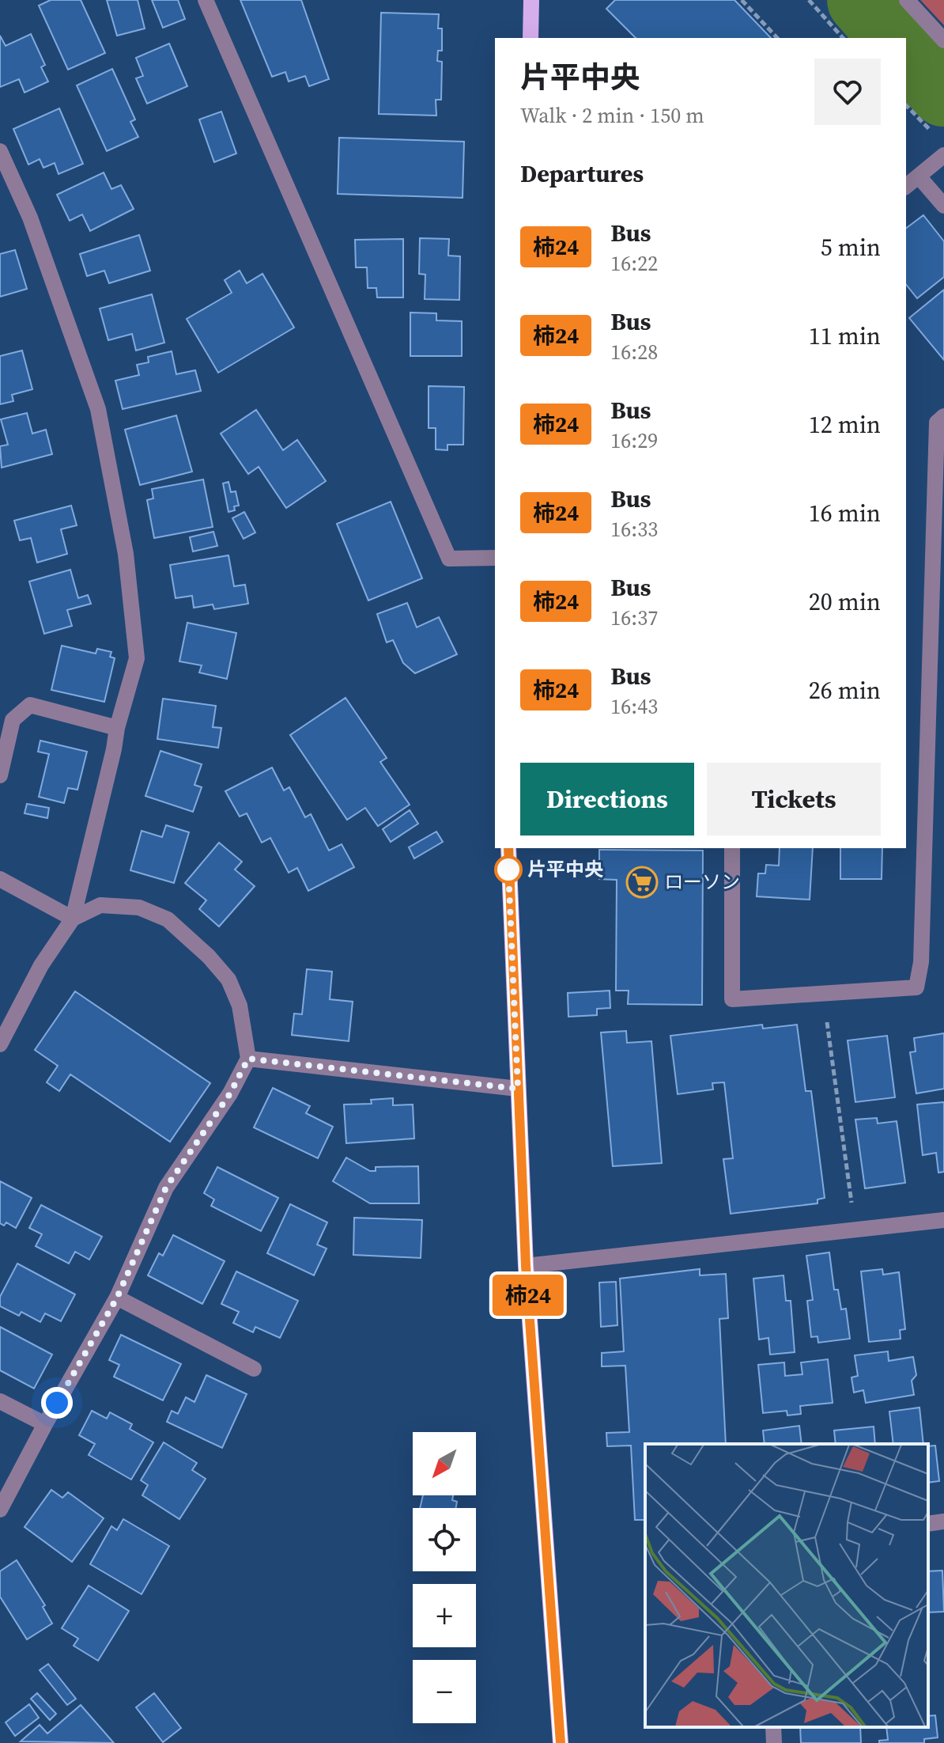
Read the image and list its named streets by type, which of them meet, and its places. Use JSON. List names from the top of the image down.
{
  "places": {
    "other": ["片平中央"],
    "supermarket": ["ローソン"]
  },
  "lines": ["bus line 柿24"],
  "north": "bottom left",
  "page": {
    "on_map": "柿24",
    "heading": [
      ["片平中央", "Walk · 2 min · 150 m"],
      "Departures"
    ],
    "list": [
      {
        "mark": "柿24",
        "name": "Bus",
        "note": "16:22",
        "value": "5 min"
      },
      {
        "mark": "柿24",
        "name": "Bus",
        "note": "16:28",
        "value": "11 min"
      },
      {
        "mark": "柿24",
        "name": "Bus",
        "note": "16:29",
        "value": "12 min"
      },
      {
        "mark": "柿24",
        "name": "Bus",
        "note": "16:33",
        "value": "16 min"
      },
      {
        "mark": "柿24",
        "name": "Bus",
        "note": "16:37",
        "value": "20 min"
      },
      {
        "mark": "柿24",
        "name": "Bus",
        "note": "16:43",
        "value": "26 min"
      }
    ],
    "buttons": ["Directions", "Tickets"],
    "map_buttons": ["+", "−"]
  }
}
